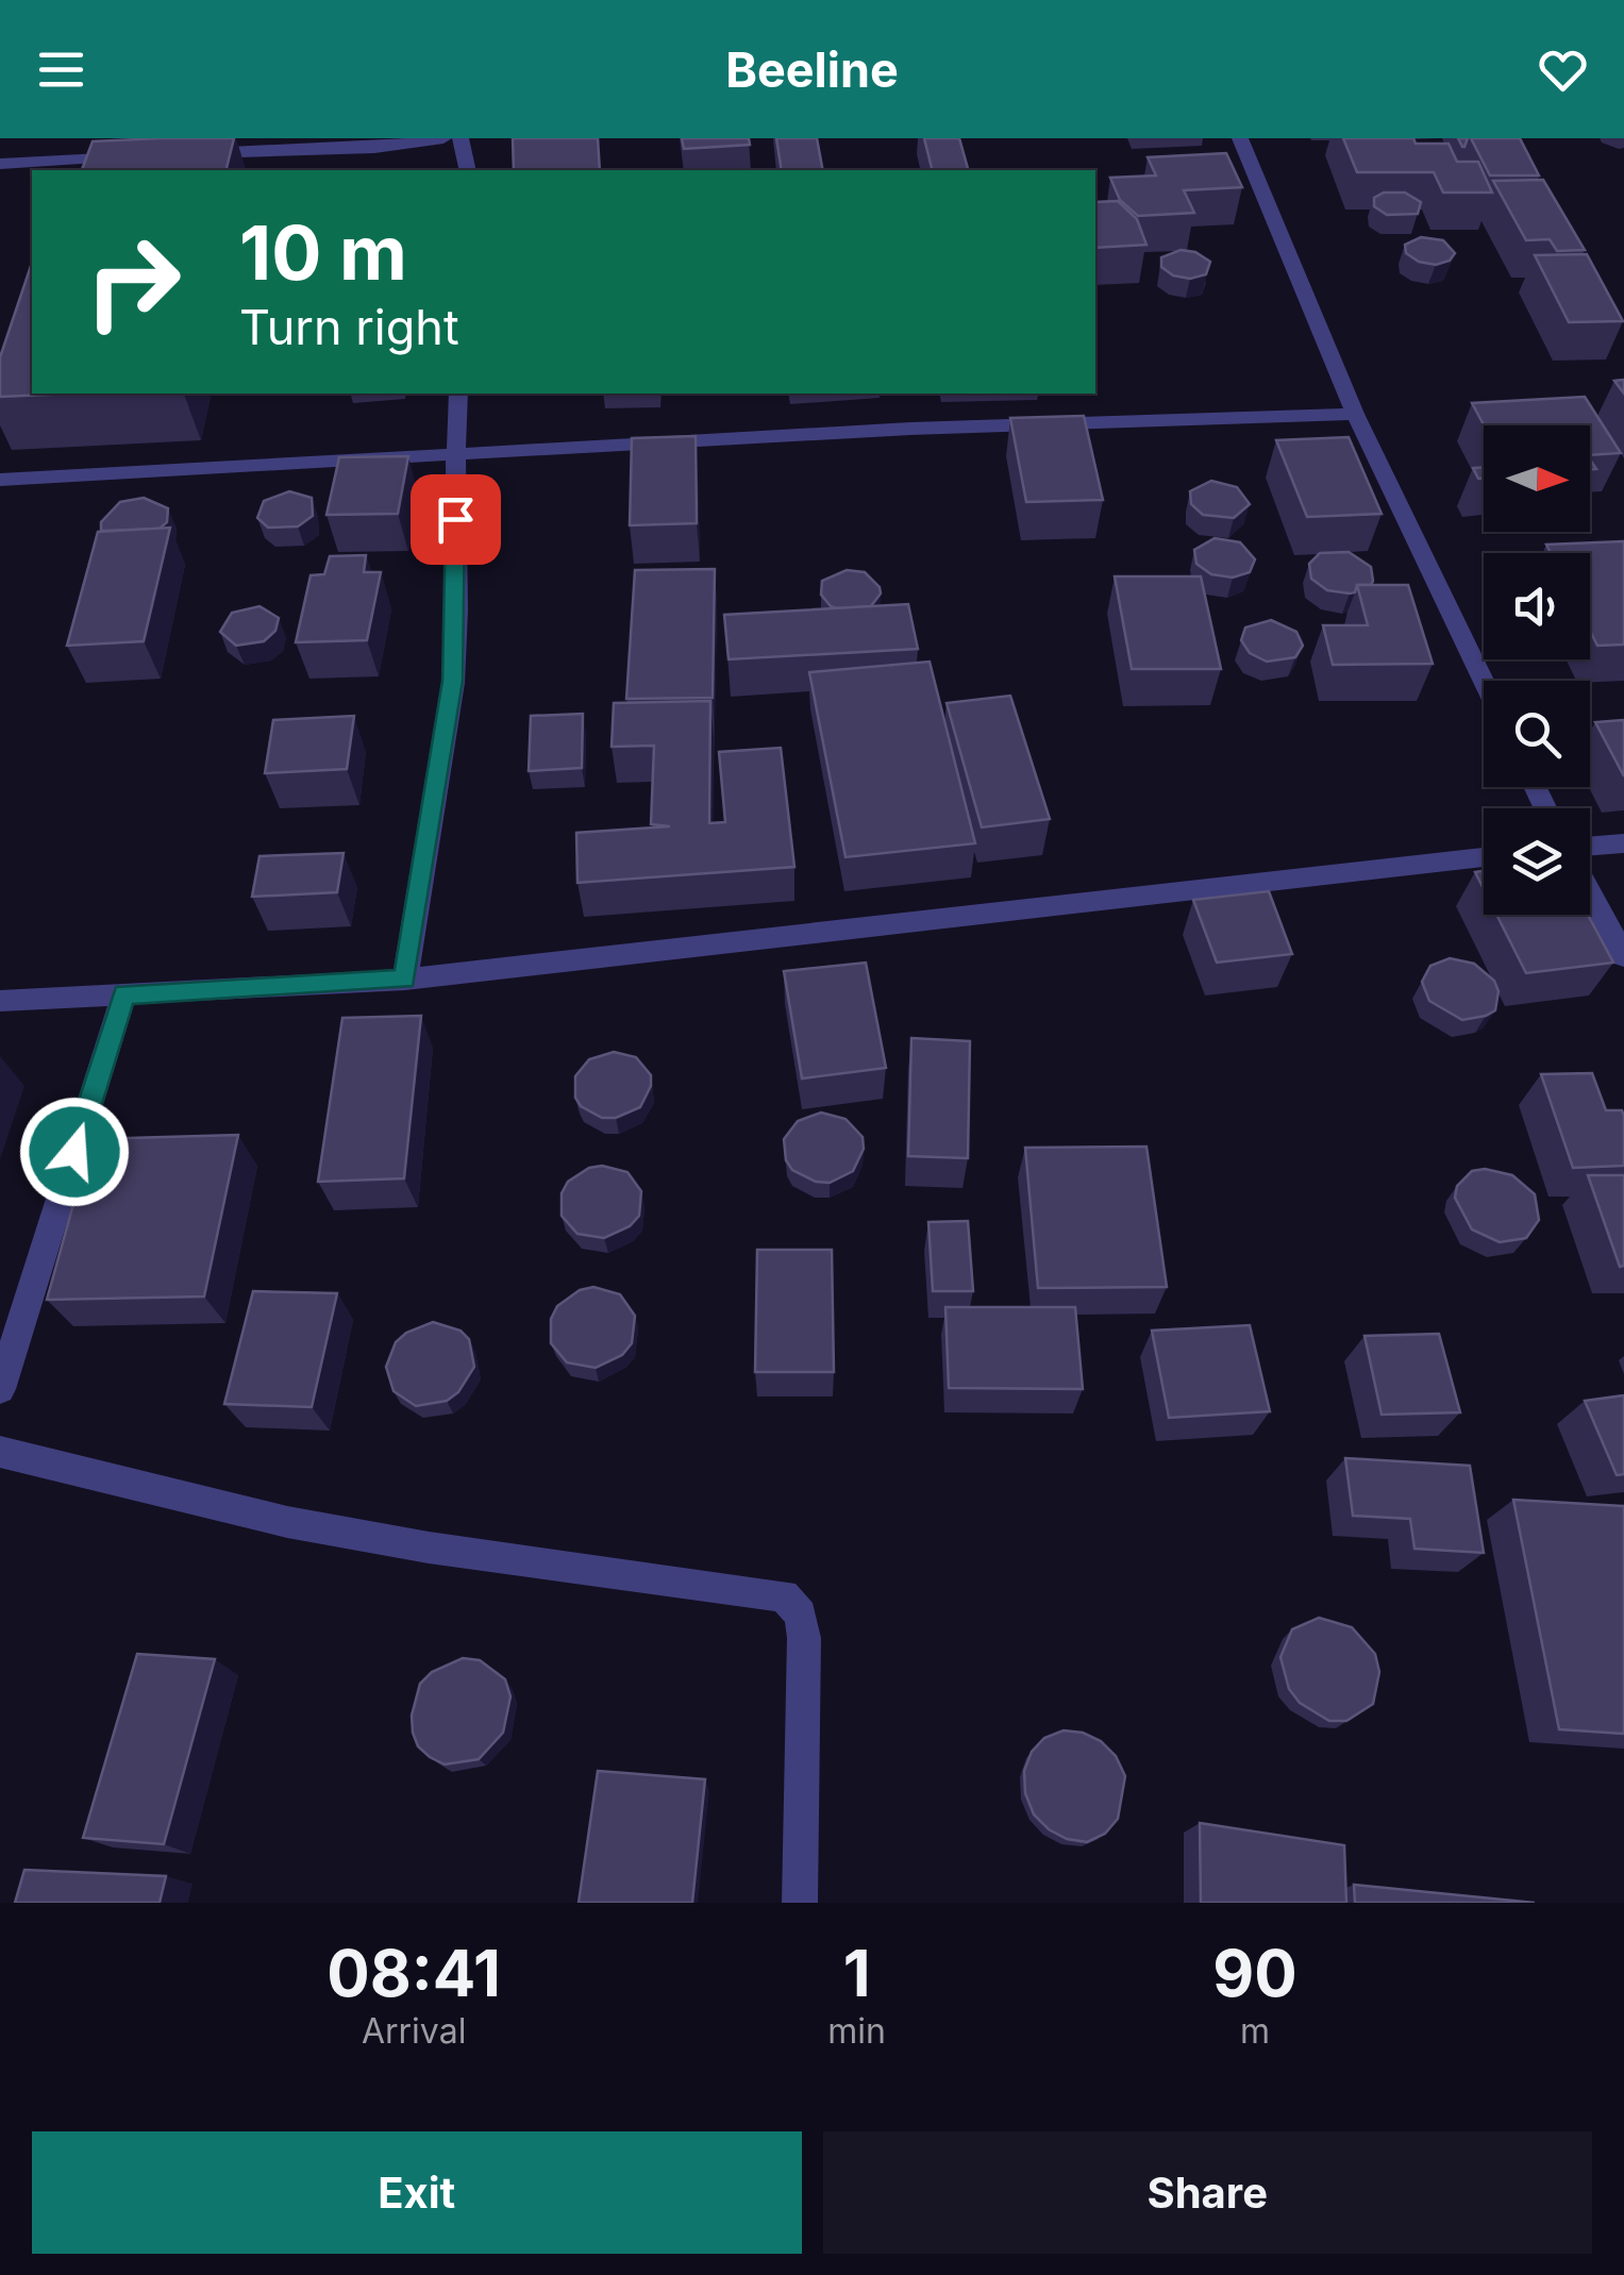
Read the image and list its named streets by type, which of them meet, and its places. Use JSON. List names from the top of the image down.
{
  "north": "right",
  "page": {
    "header": "Beeline",
    "turn": ["10 m", "Turn right"],
    "eta": [
      "08:41",
      "Arrival",
      "1",
      "min",
      "90",
      "m"
    ],
    "buttons": ["Exit", "Share"]
  }
}
